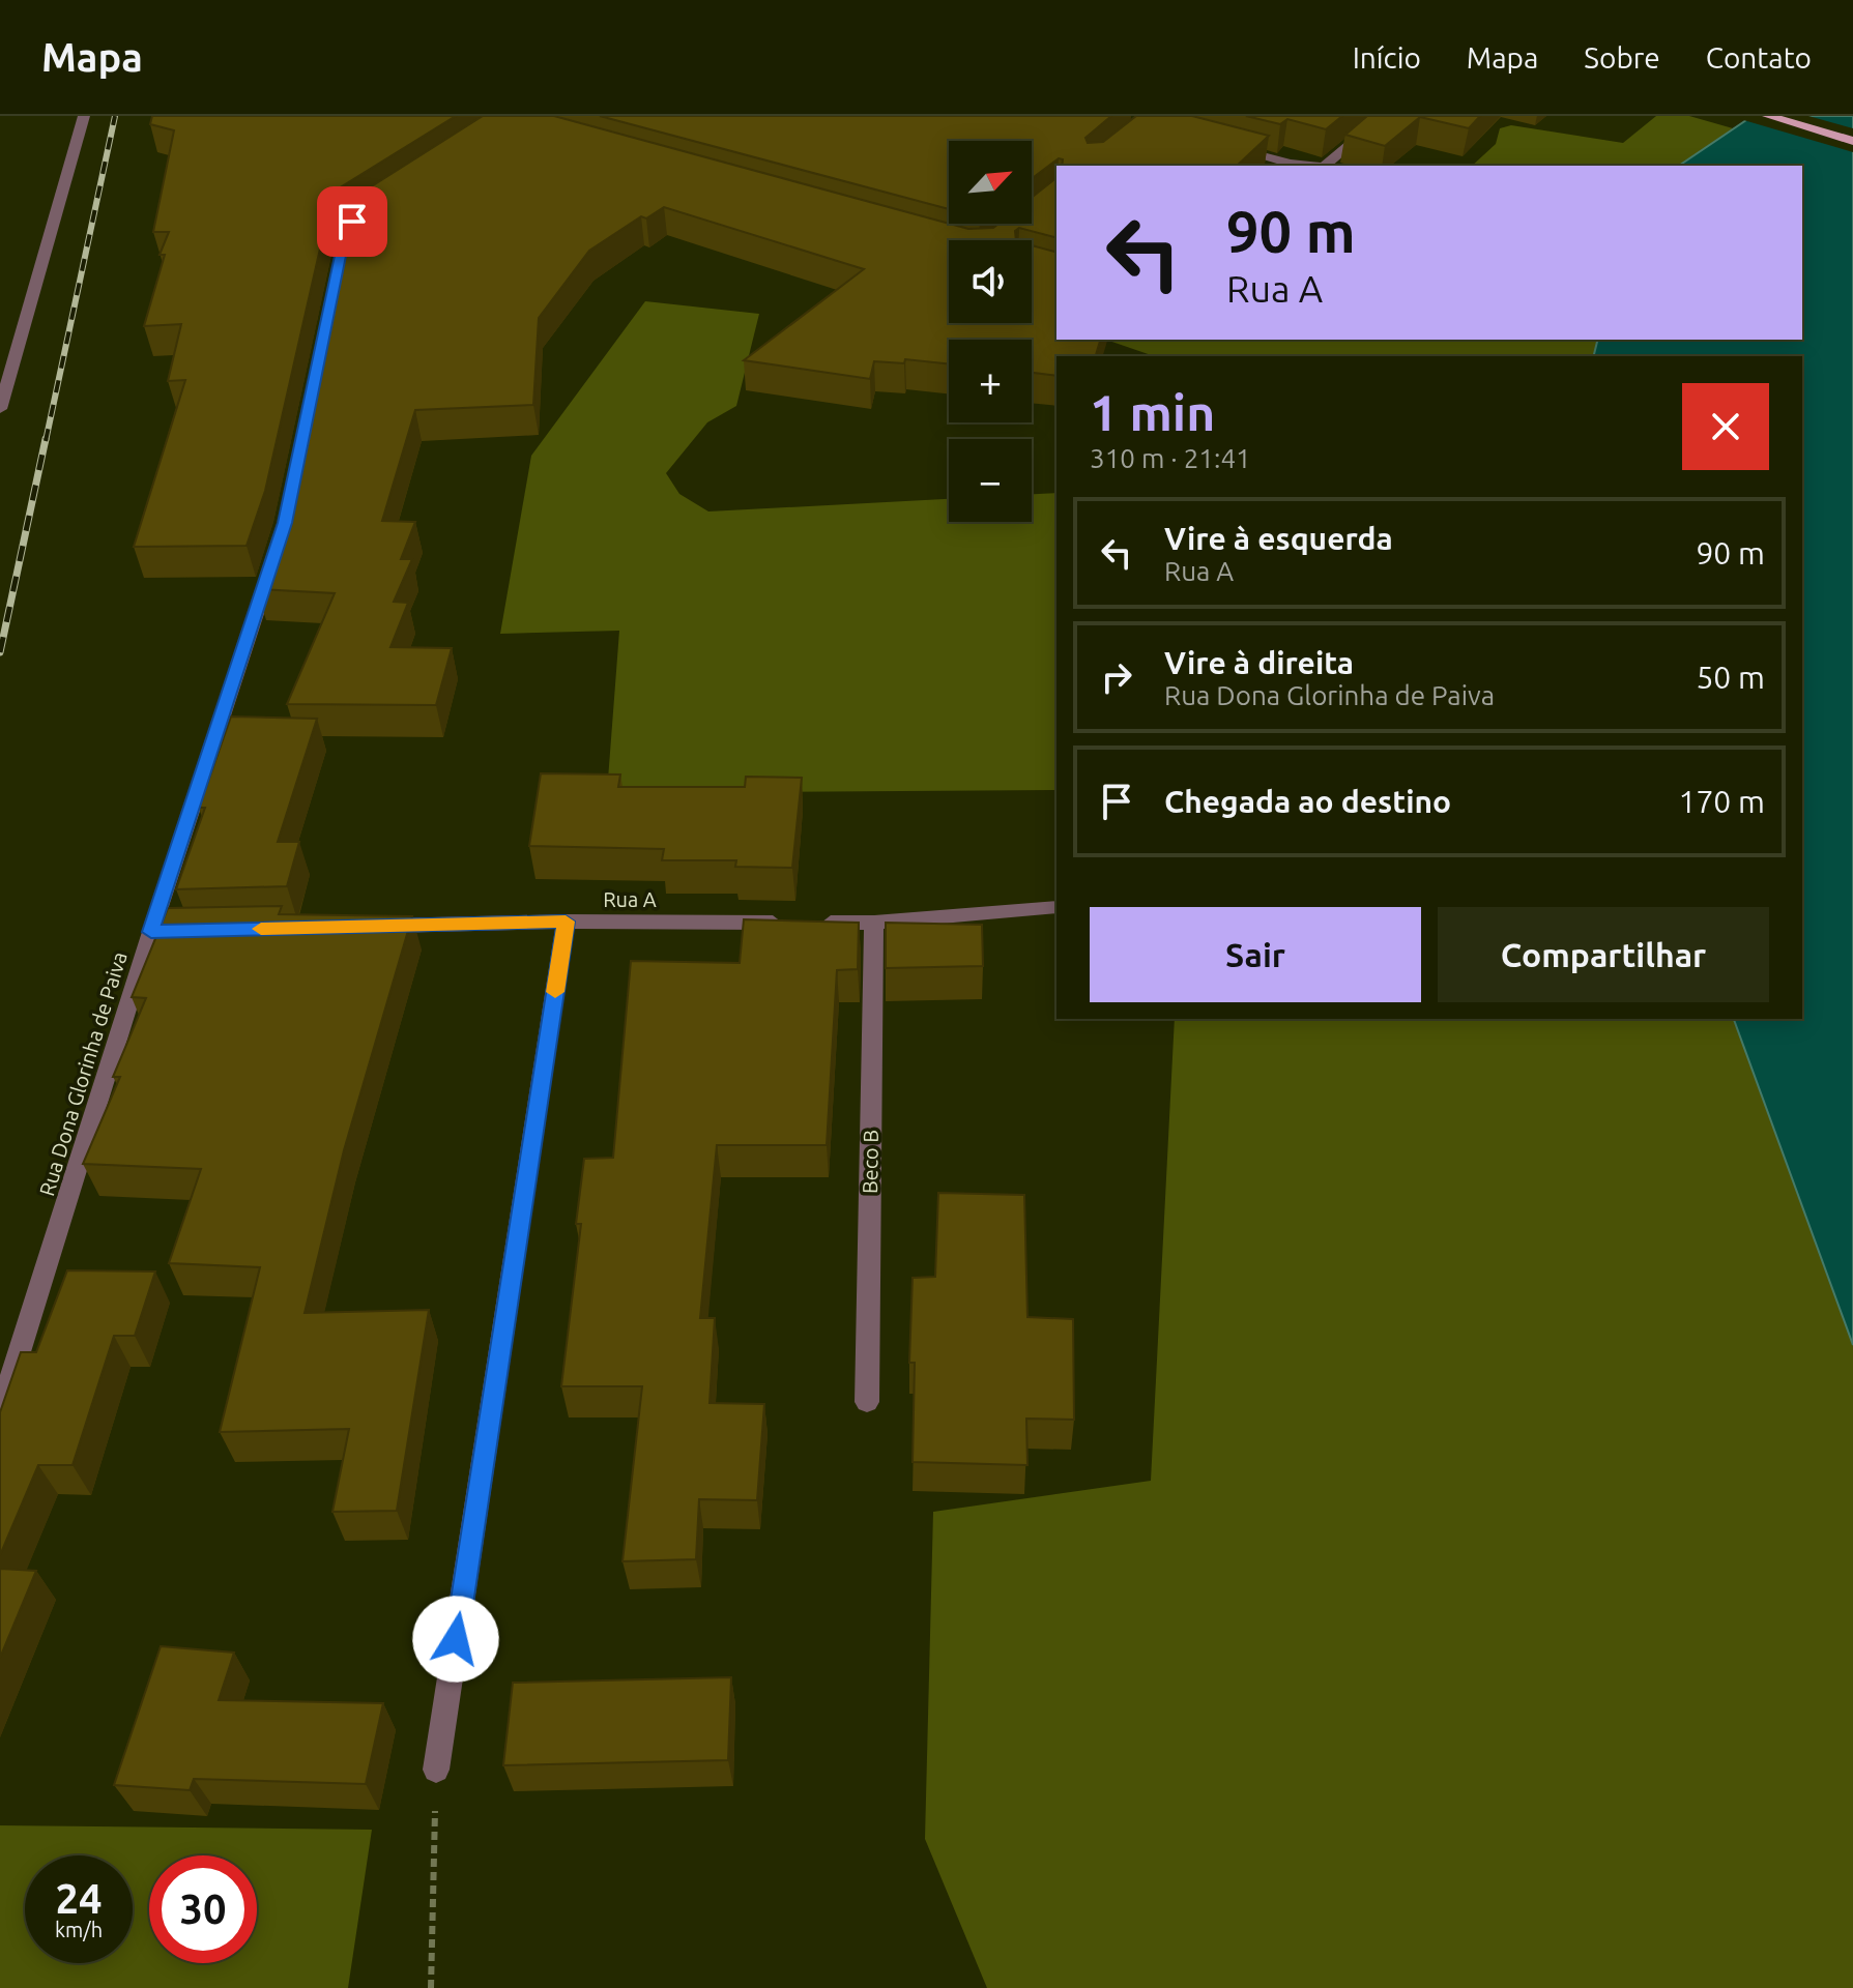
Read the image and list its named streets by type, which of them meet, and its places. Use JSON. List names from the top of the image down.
{
  "streets": {
    "street": ["Rua A", "Rua Dona Glorinha de Paiva", "Beco B"]
  },
  "crossings": [
    ["Rua A", "Beco B"]
  ],
  "north": "top right",
  "page": {
    "header": "Mapa",
    "nav": [
      "Início",
      "Mapa",
      "Sobre",
      "Contato"
    ],
    "map_buttons": ["+", "−"],
    "turn": ["90 m", "Rua A"],
    "heading": ["1 min", "310 m · 21:41"],
    "list": [
      {
        "name": "Vire à esquerda",
        "note": "Rua A",
        "value": "90 m"
      },
      {
        "name": "Vire à direita",
        "note": "Rua Dona Glorinha de Paiva",
        "value": "50 m"
      },
      {
        "name": "Chegada ao destino",
        "value": "170 m"
      }
    ],
    "buttons": ["Sair", "Compartilhar"],
    "speed": "24 km/h",
    "limit": "30"
  }
}
